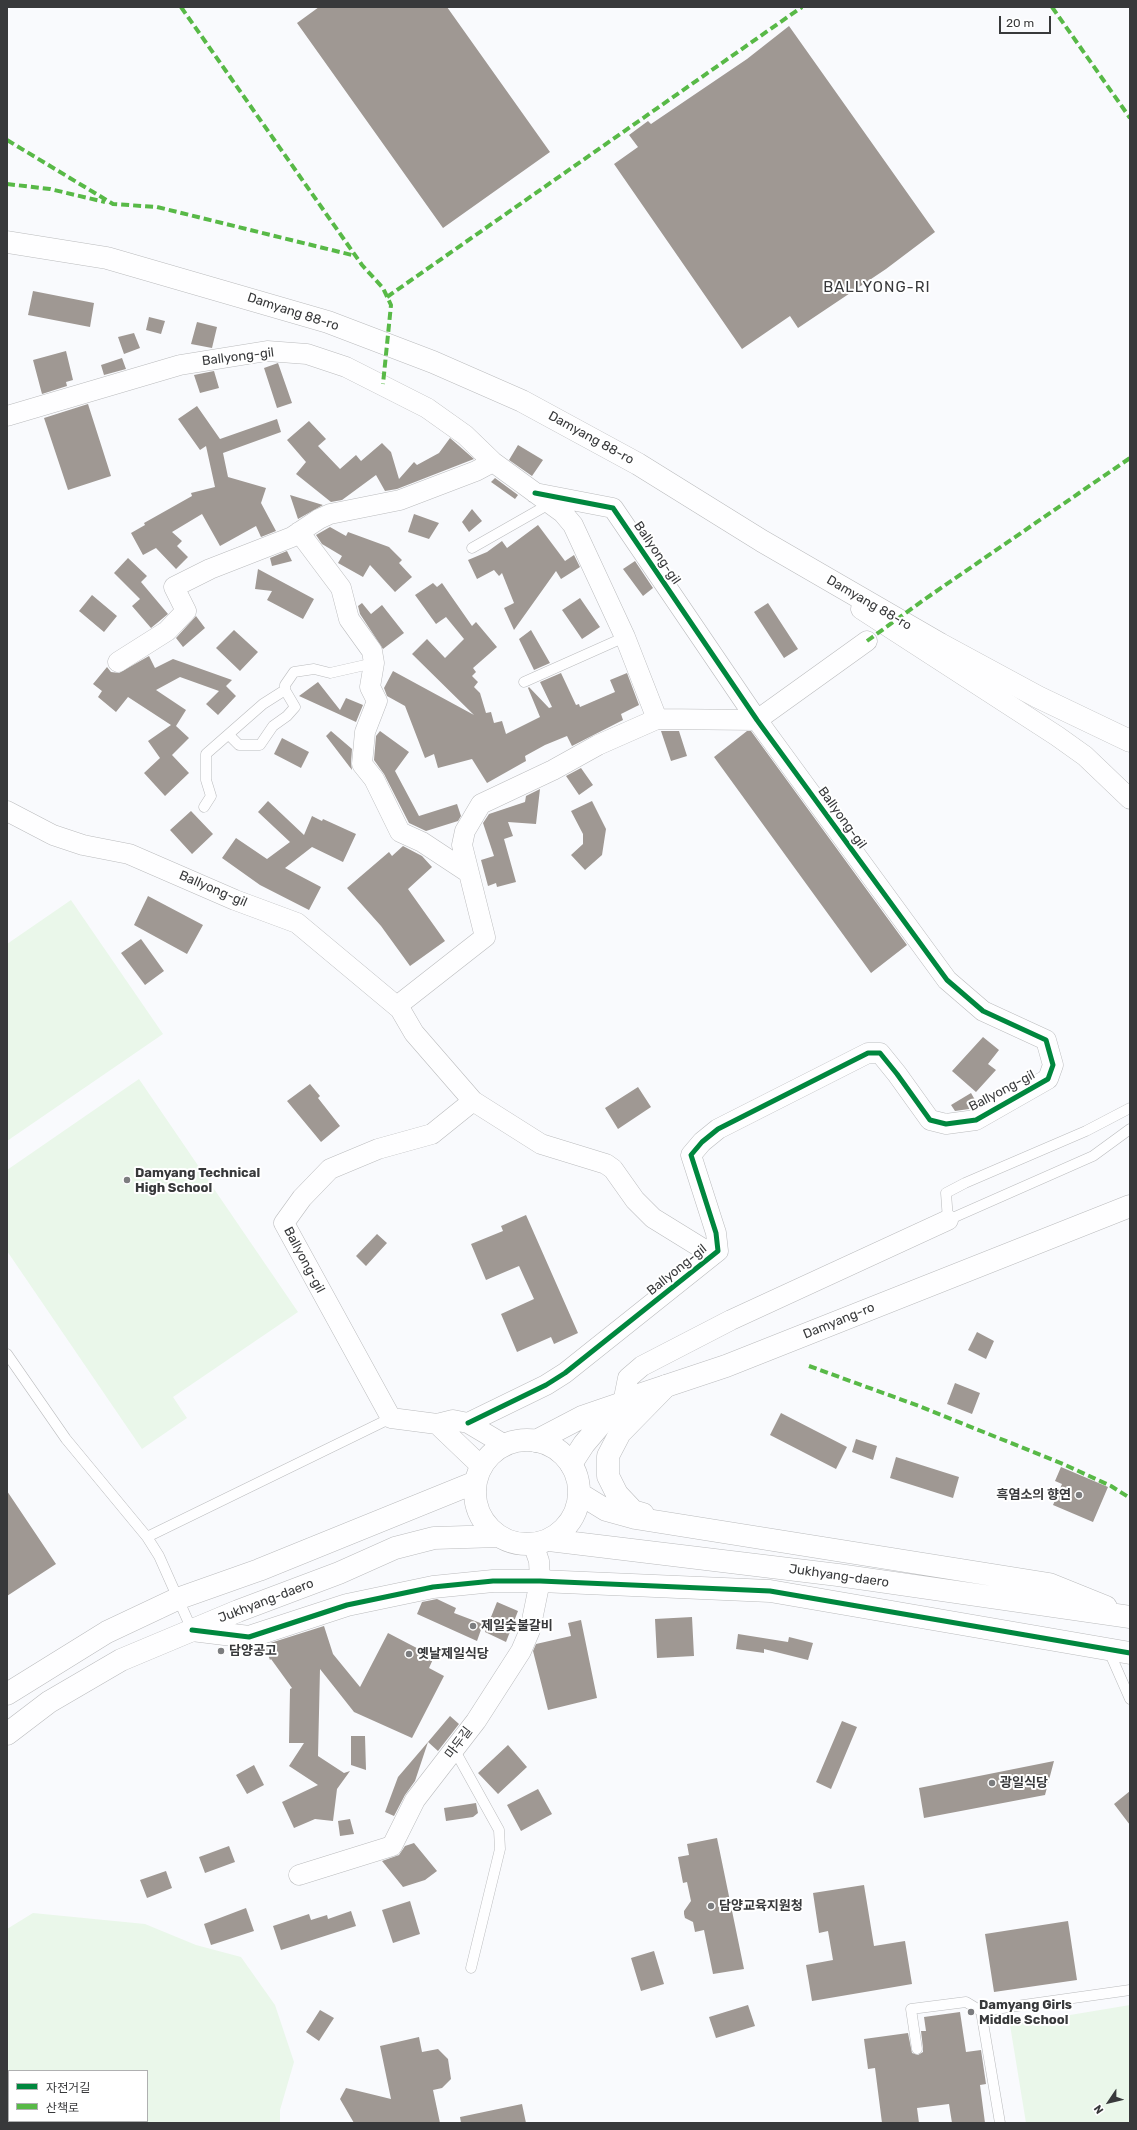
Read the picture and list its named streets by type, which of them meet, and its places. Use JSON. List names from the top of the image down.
{
  "streets": {
    "main road": ["Damyang 88-ro", "Damyang-ro", "Jukhyang-daero"],
    "street": ["Ballyong-gil", "마두길"]
  },
  "crossings": [
    ["Damyang-ro", "Jukhyang-daero"],
    ["Damyang-ro", "마두길"],
    ["Jukhyang-daero", "마두길"]
  ],
  "districts": ["BALLYONG-RI"],
  "places": [
    "Damyang Technical High School",
    "흑염소의 향연",
    "제일숯불갈비",
    "담양공고",
    "옛날제일식당",
    "광일식당",
    "담양교육지원청",
    "Damyang Girls Middle School"
  ],
  "legend": ["자전거길", "산책로"],
  "scale_bar": "20 m",
  "north": "bottom left"
}
